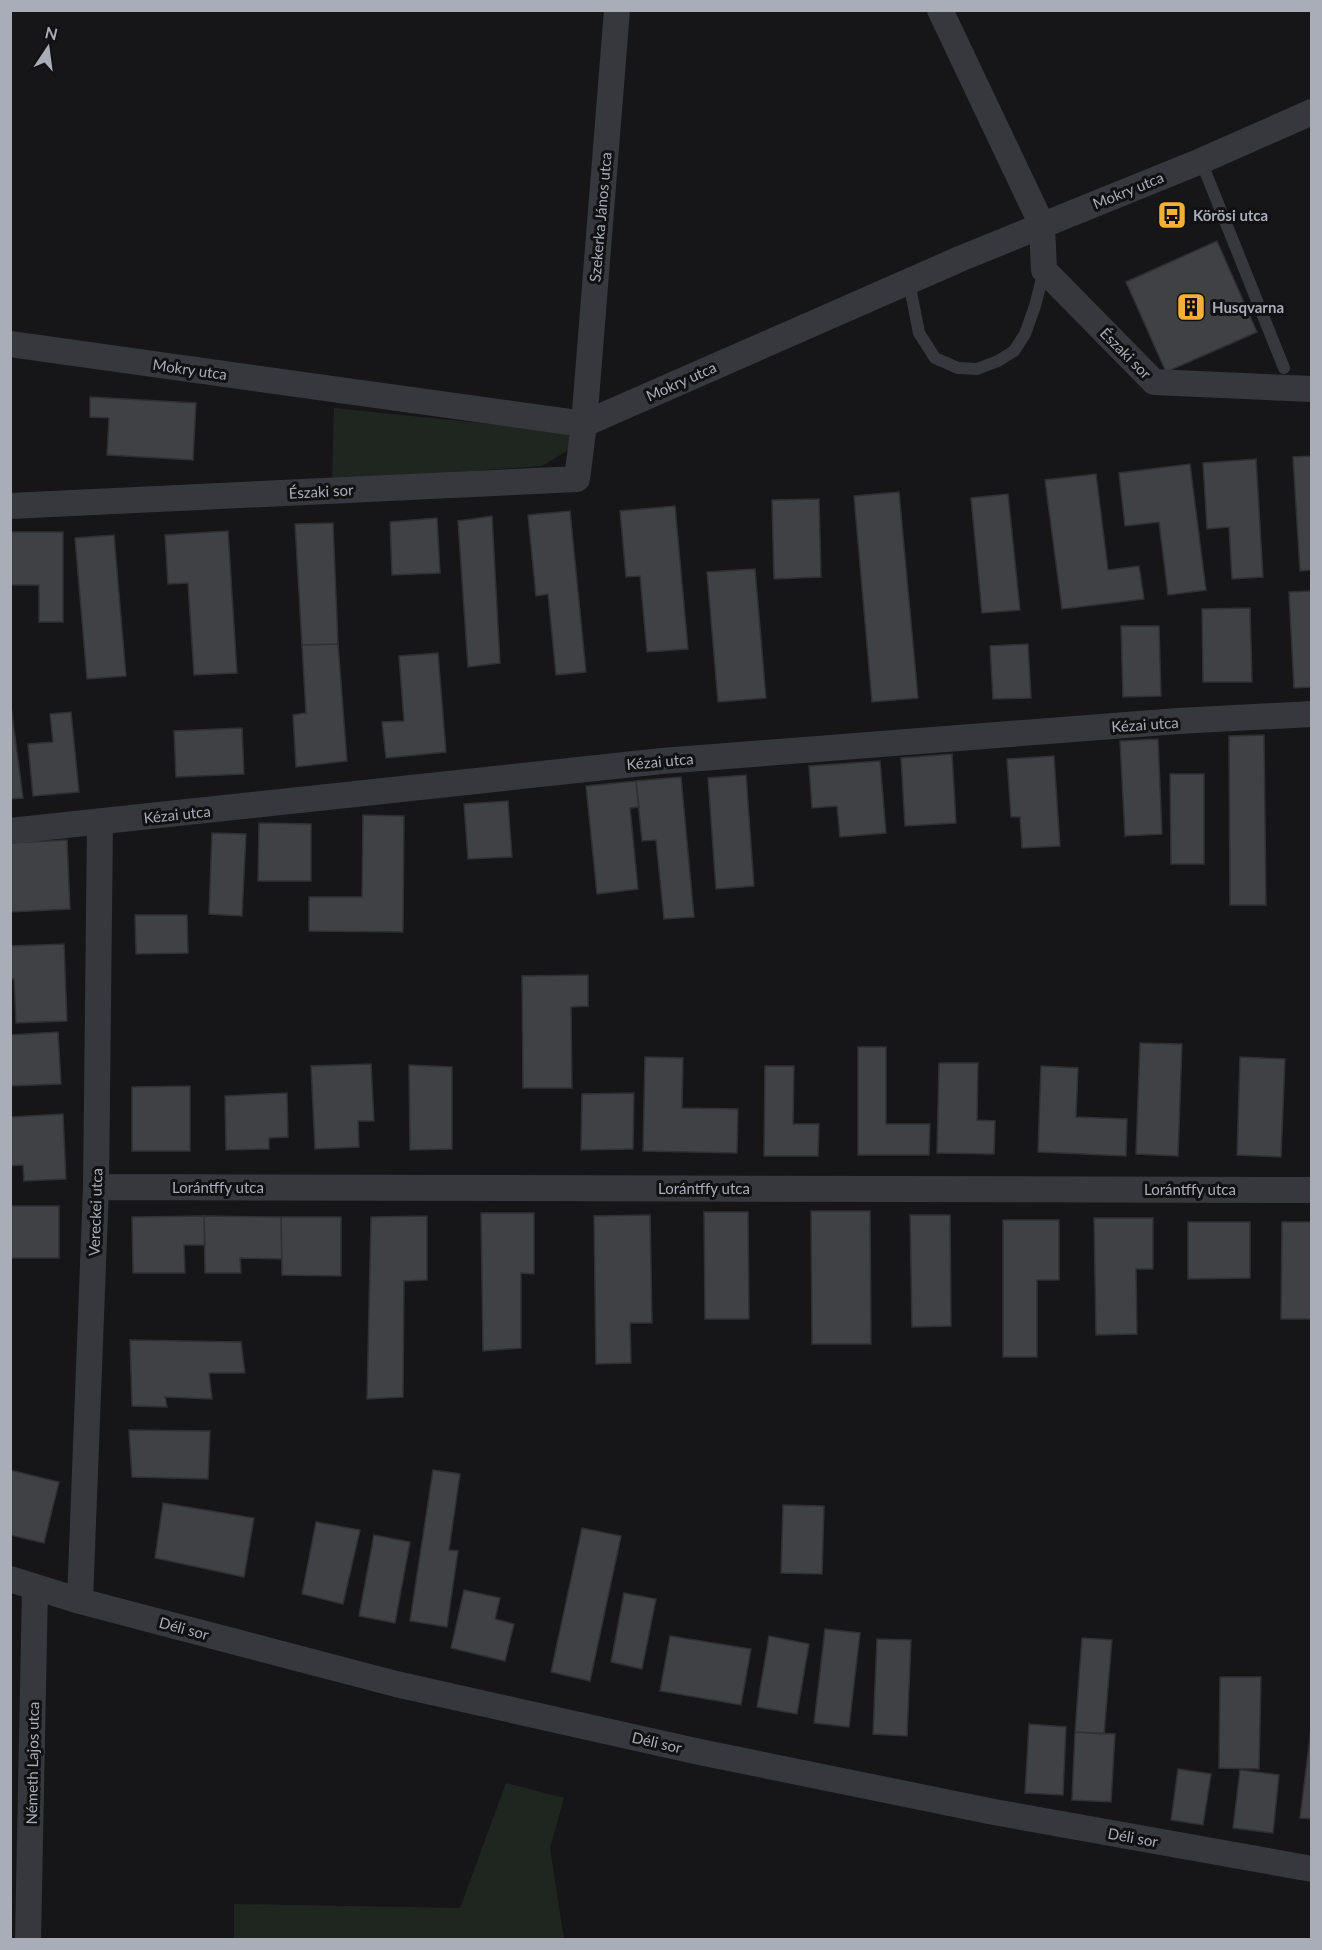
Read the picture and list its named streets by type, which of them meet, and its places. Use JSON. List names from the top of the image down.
{
  "streets": {
    "street": [
      "Mokry utca",
      "Szekerka János utca",
      "Északi sor",
      "Kézai utca",
      "Lorántffy utca",
      "Vereckei utca",
      "Déli sor",
      "Németh Lajos utca"
    ]
  },
  "crossings": [
    ["Mokry utca", "Szekerka János utca"],
    ["Mokry utca", "Északi sor"],
    ["Szekerka János utca", "Északi sor"],
    ["Kézai utca", "Vereckei utca"],
    ["Lorántffy utca", "Vereckei utca"],
    ["Vereckei utca", "Déli sor"],
    ["Déli sor", "Németh Lajos utca"]
  ],
  "places": {
    "bus stop": ["Körösi utca"],
    "building": ["Husqvarna"]
  },
  "north": "top"
}
